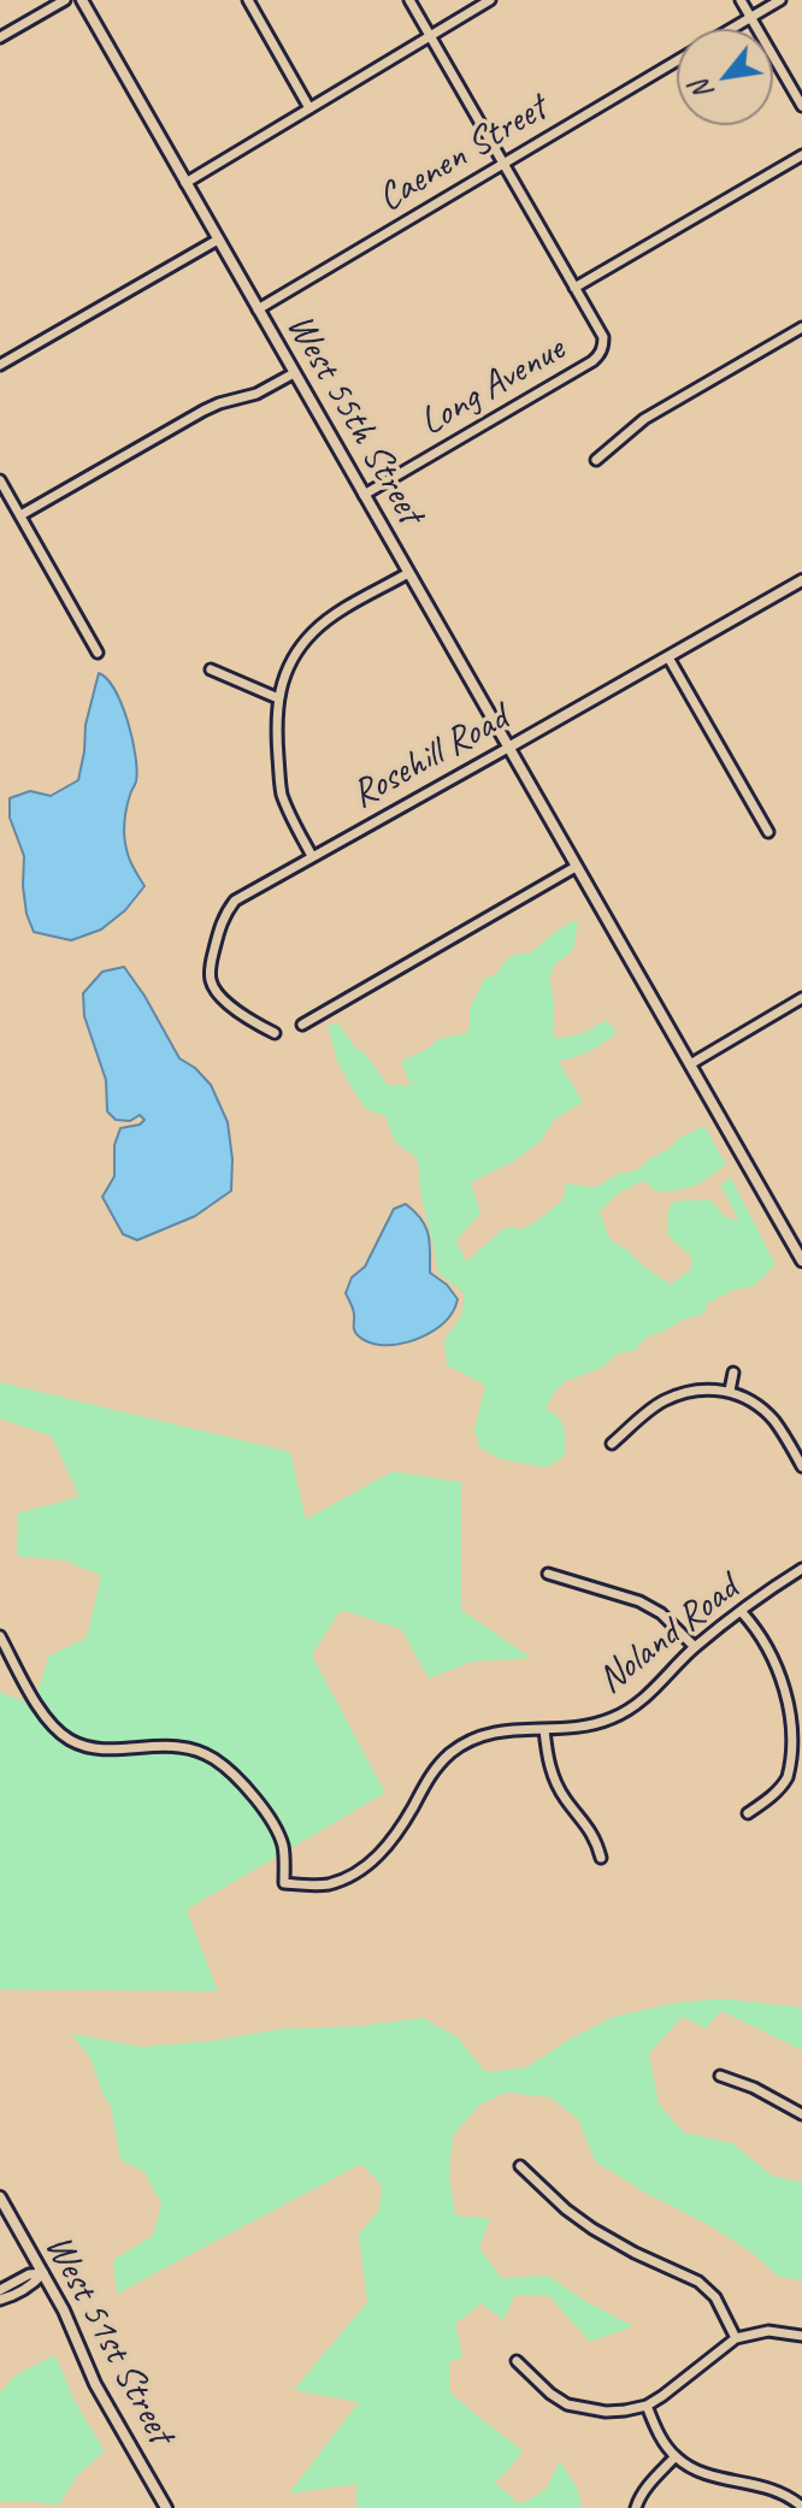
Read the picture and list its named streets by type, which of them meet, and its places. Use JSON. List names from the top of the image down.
{
  "streets": {
    "street": [
      "Caenen Street",
      "Long Avenue",
      "West 55th Street",
      "Rosehill Road",
      "Noland Road",
      "West 51st Street"
    ]
  },
  "crossings": [
    ["Caenen Street", "West 55th Street"],
    ["Long Avenue", "West 55th Street"],
    ["West 55th Street", "Rosehill Road"]
  ],
  "north": "bottom left"
}
